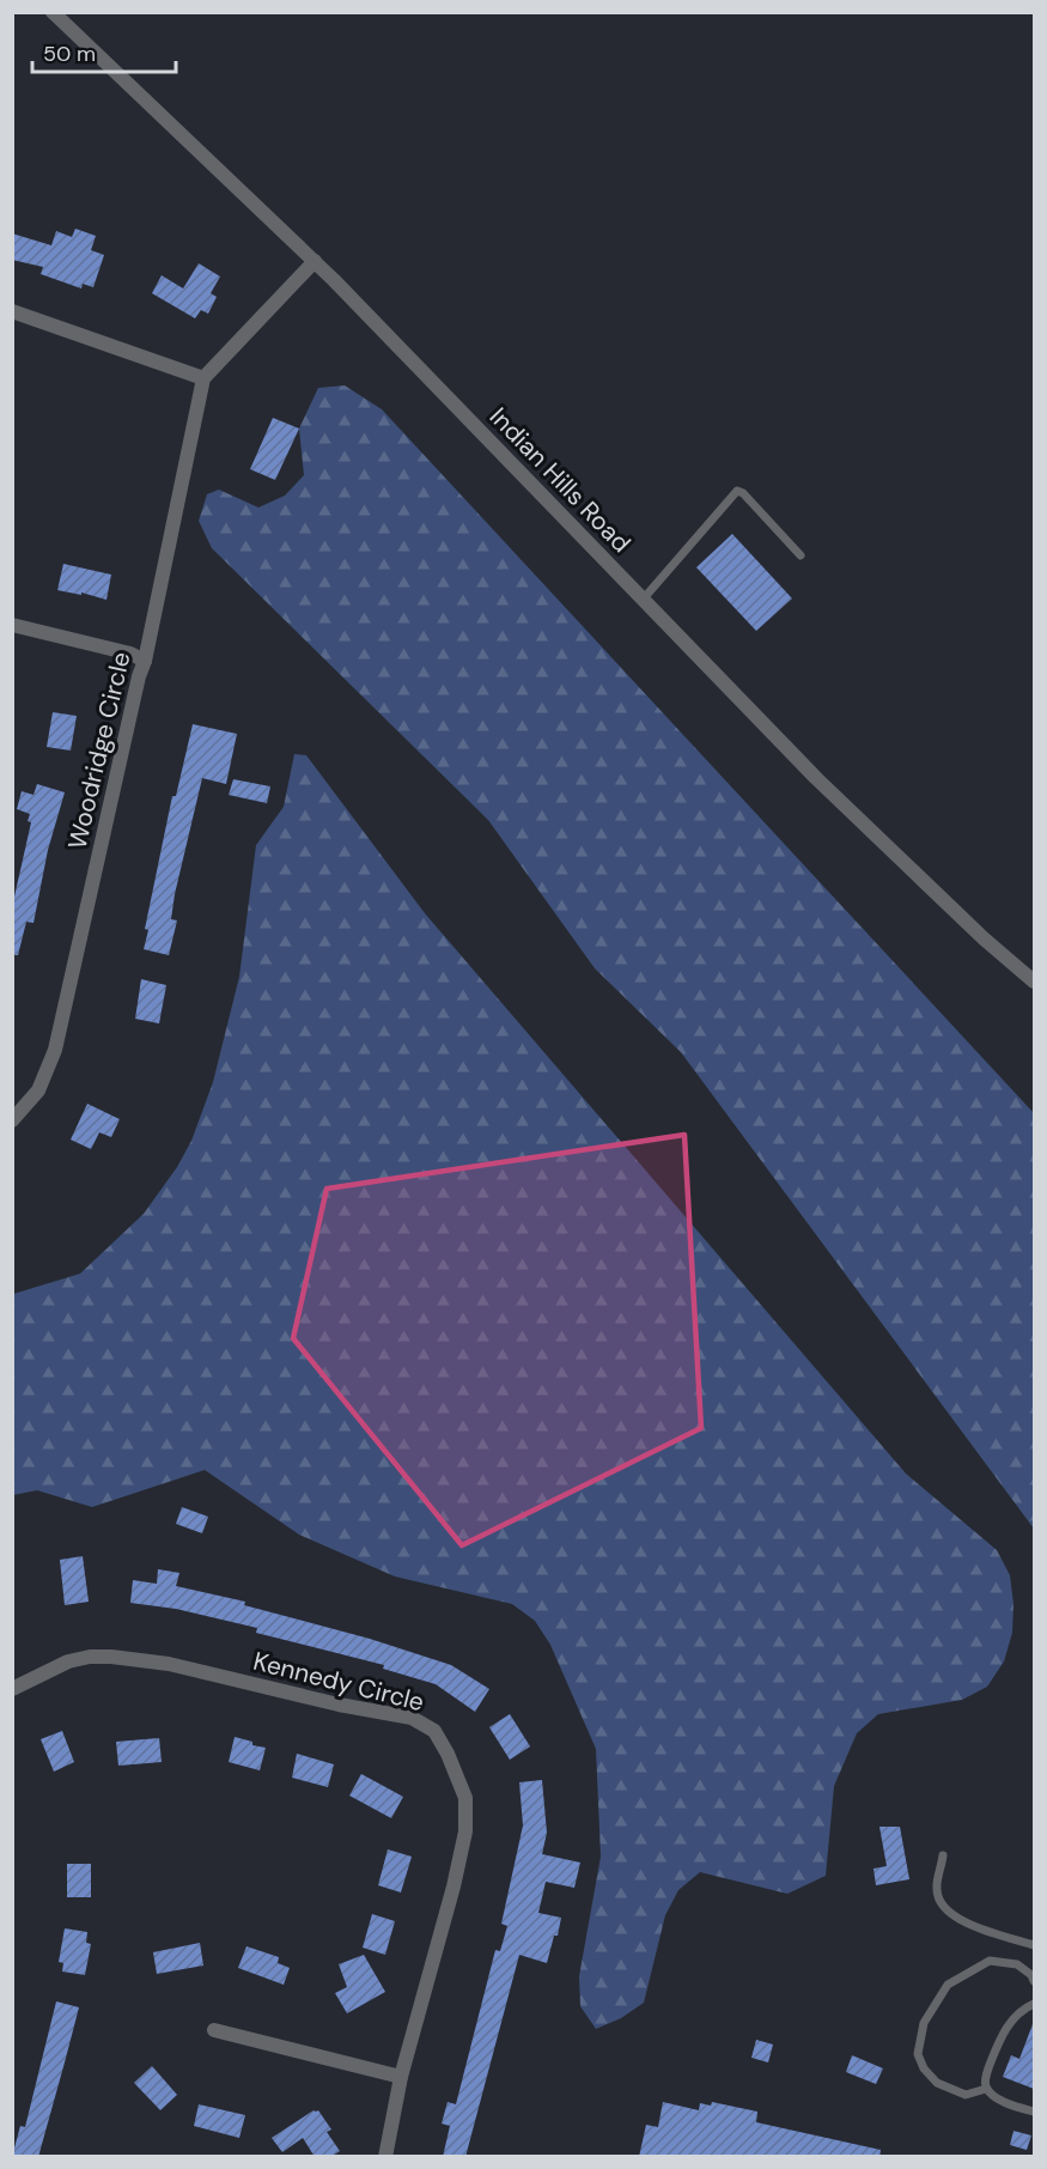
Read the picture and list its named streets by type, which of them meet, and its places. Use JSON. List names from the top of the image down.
{
  "streets": {
    "street": ["Indian Hills Road", "Woodridge Circle", "Kennedy Circle"]
  },
  "scale_bar": "50 m"
}
